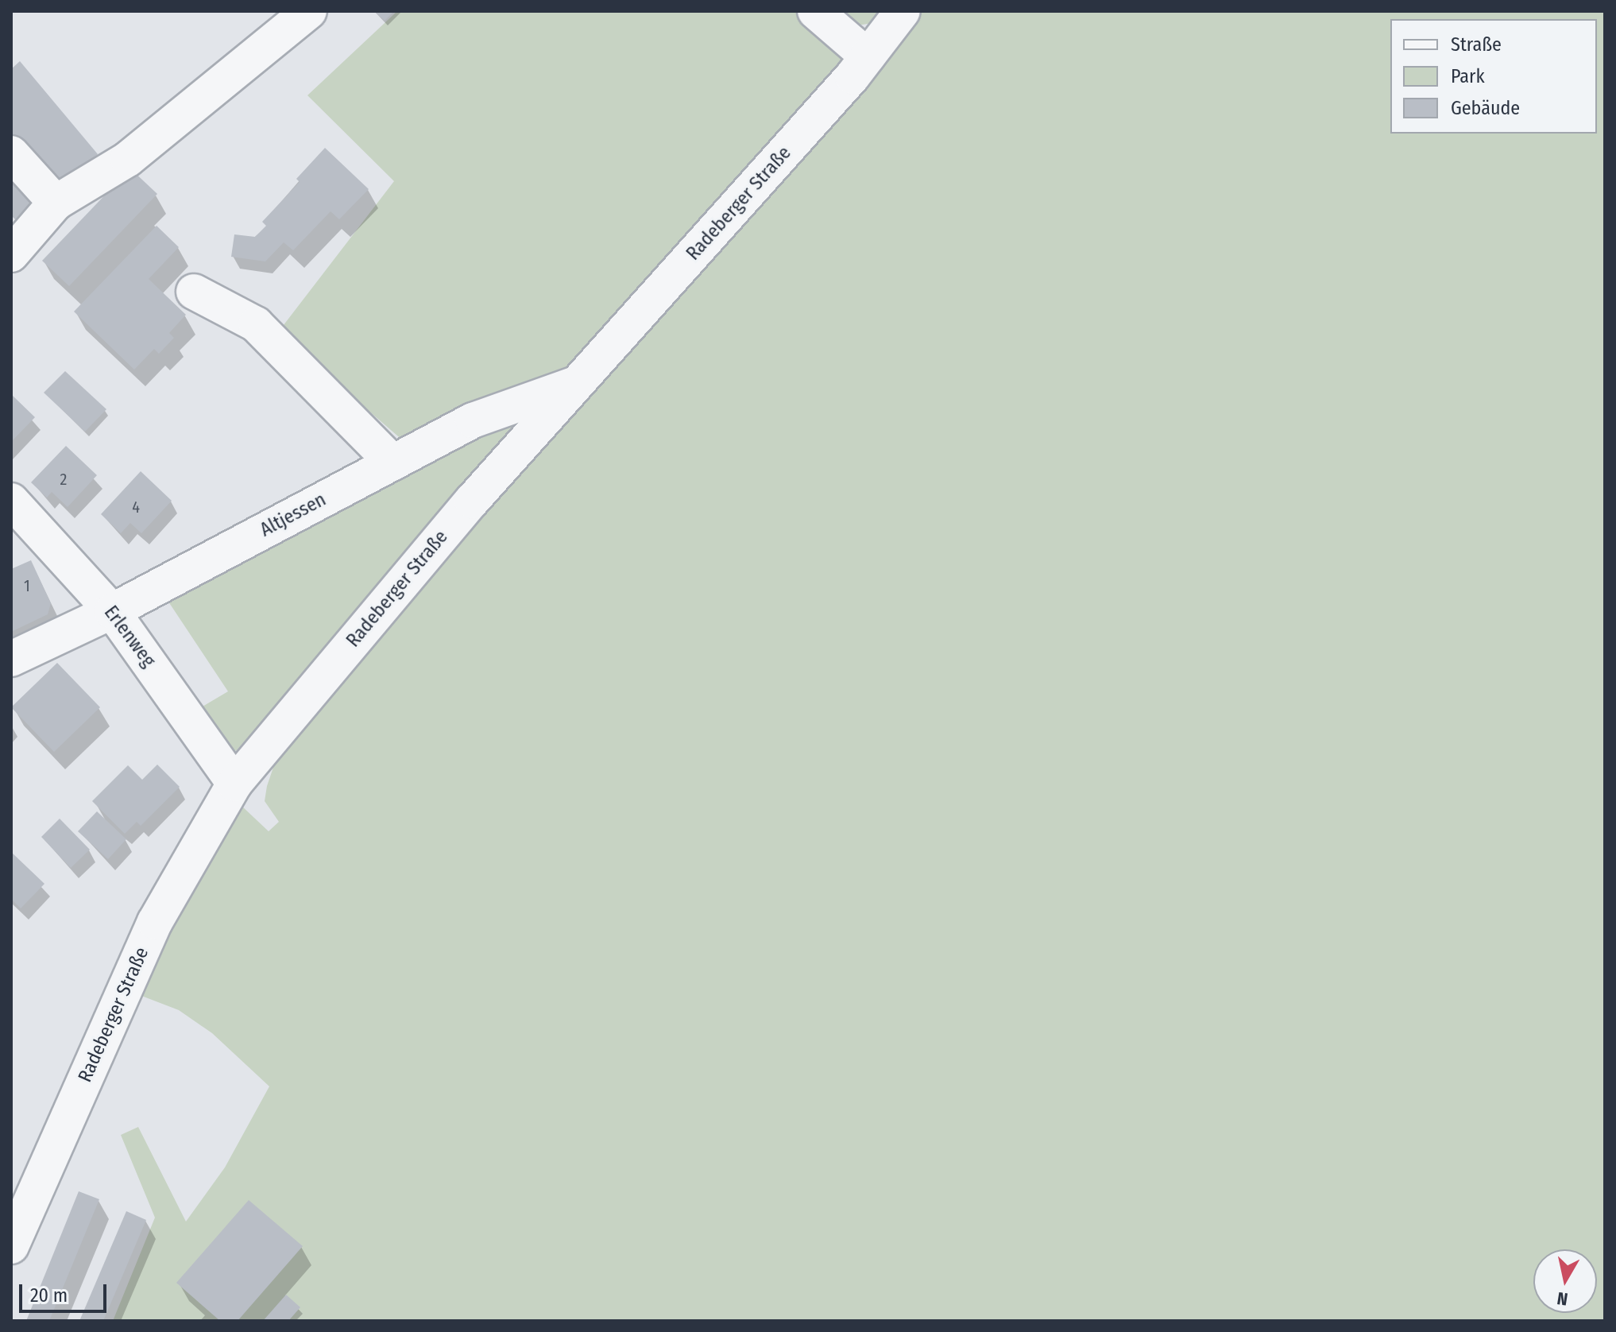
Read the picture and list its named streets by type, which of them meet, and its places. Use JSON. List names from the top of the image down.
{
  "streets": {
    "street": ["Radeberger Straße", "Altjessen", "Erlenweg"]
  },
  "crossings": [
    ["Radeberger Straße", "Altjessen"],
    ["Radeberger Straße", "Erlenweg"],
    ["Altjessen", "Erlenweg"]
  ],
  "house_numbers": ["2", "4", "1"],
  "legend": ["Straße", "Park", "Gebäude"],
  "scale_bar": "20 m",
  "north": "bottom"
}
